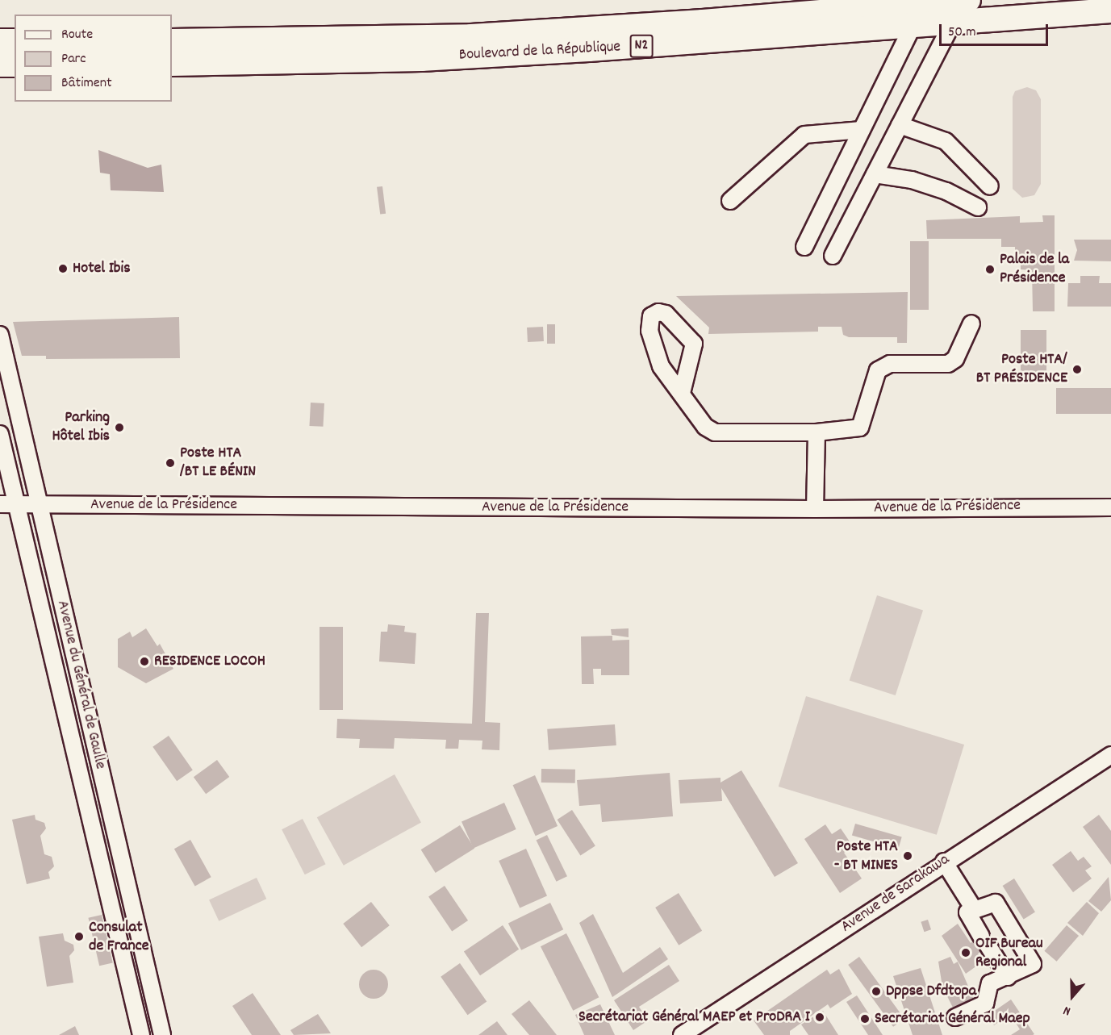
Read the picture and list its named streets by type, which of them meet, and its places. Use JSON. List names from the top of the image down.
{
  "streets": {
    "highway": ["N2", "Boulevard de la République"],
    "street": ["Avenue de la Présidence", "Avenue du Général de Gaulle", "Avenue de Sarakawa"]
  },
  "crossings": [
    ["Avenue de la Présidence", "Avenue du Général de Gaulle"]
  ],
  "places": [
    "Hotel Ibis",
    "Palais de la Présidence",
    "Poste HTA/ BT PRÉSIDENCE",
    "Parking Hôtel Ibis",
    "Poste HTA /BT LE BÉNIN",
    "RESIDENCE LOCOH",
    "Poste HTA - BT MINES",
    "Consulat de France",
    "OIF Bureau Regional",
    "Dppse Dfdtopa",
    "Secrétariat Général MAEP et ProDRA I",
    "Secrétariat Général Maep"
  ],
  "legend": ["Route", "Parc", "Bâtiment"],
  "scale_bar": "50 m",
  "north": "bottom"
}
